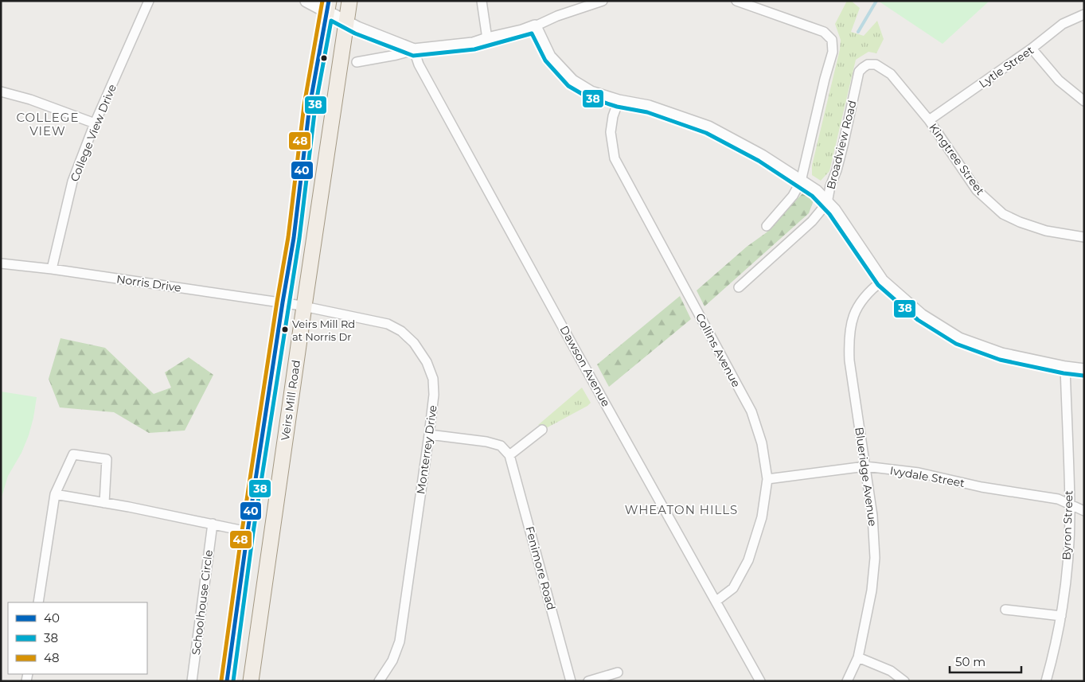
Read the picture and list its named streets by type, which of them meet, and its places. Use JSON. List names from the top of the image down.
{
  "streets": {
    "main road": ["Veirs Mill Road"],
    "street": [
      "Lytle Street",
      "College View Drive",
      "Broadview Road",
      "Kingtree Street",
      "Norris Drive",
      "Collins Avenue",
      "Dawson Avenue",
      "Monterrey Drive",
      "Blueridge Avenue",
      "Ivydale Street",
      "Byron Street",
      "Fenimore Road",
      "Schoolhouse Circle"
    ]
  },
  "crossings": [
    ["Lytle Street", "Kingtree Street"],
    ["College View Drive", "Norris Drive"],
    ["Broadview Road", "Kingtree Street"],
    ["Norris Drive", "Veirs Mill Road"],
    ["Norris Drive", "Monterrey Drive"],
    ["Collins Avenue", "Dawson Avenue"],
    ["Collins Avenue", "Ivydale Street"],
    ["Veirs Mill Road", "Monterrey Drive"],
    ["Blueridge Avenue", "Ivydale Street"],
    ["Ivydale Street", "Byron Street"]
  ],
  "districts": ["COLLEGE VIEW", "WHEATON HILLS"],
  "places": ["Veirs Mill Rd at Norris Dr"],
  "lines": ["transit line 40", "transit line 48", "transit line 38"],
  "legend": ["40", "38", "48"],
  "scale_bar": "50 m"
}
